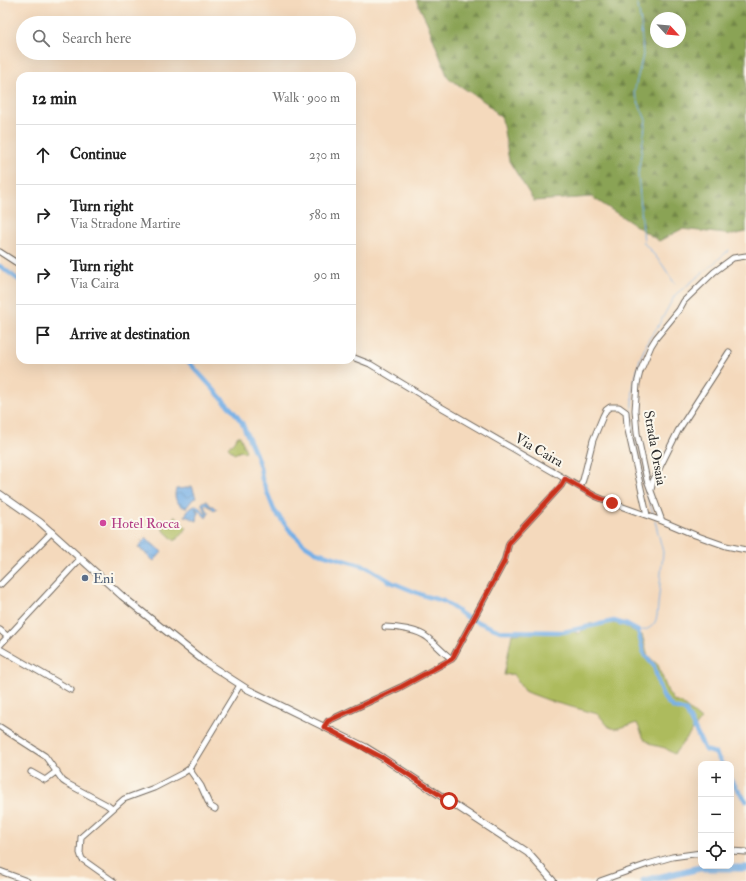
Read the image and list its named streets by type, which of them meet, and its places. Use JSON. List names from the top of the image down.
{
  "streets": {
    "street": ["Strada Orsaia", "Via Caira"]
  },
  "crossings": [
    ["Strada Orsaia", "Via Caira"]
  ],
  "places": ["Hotel Rocca", "Eni"],
  "north": "bottom right",
  "page": {
    "search": "Search here",
    "heading": ["12 min", "Walk · 900 m"],
    "list": [
      ["Continue", "230 m"],
      ["Turn right", "Via Stradone Martire", "580 m"],
      ["Turn right", "Via Caira", "90 m"],
      "Arrive at destination"
    ],
    "map_buttons": ["+", "−"]
  }
}
